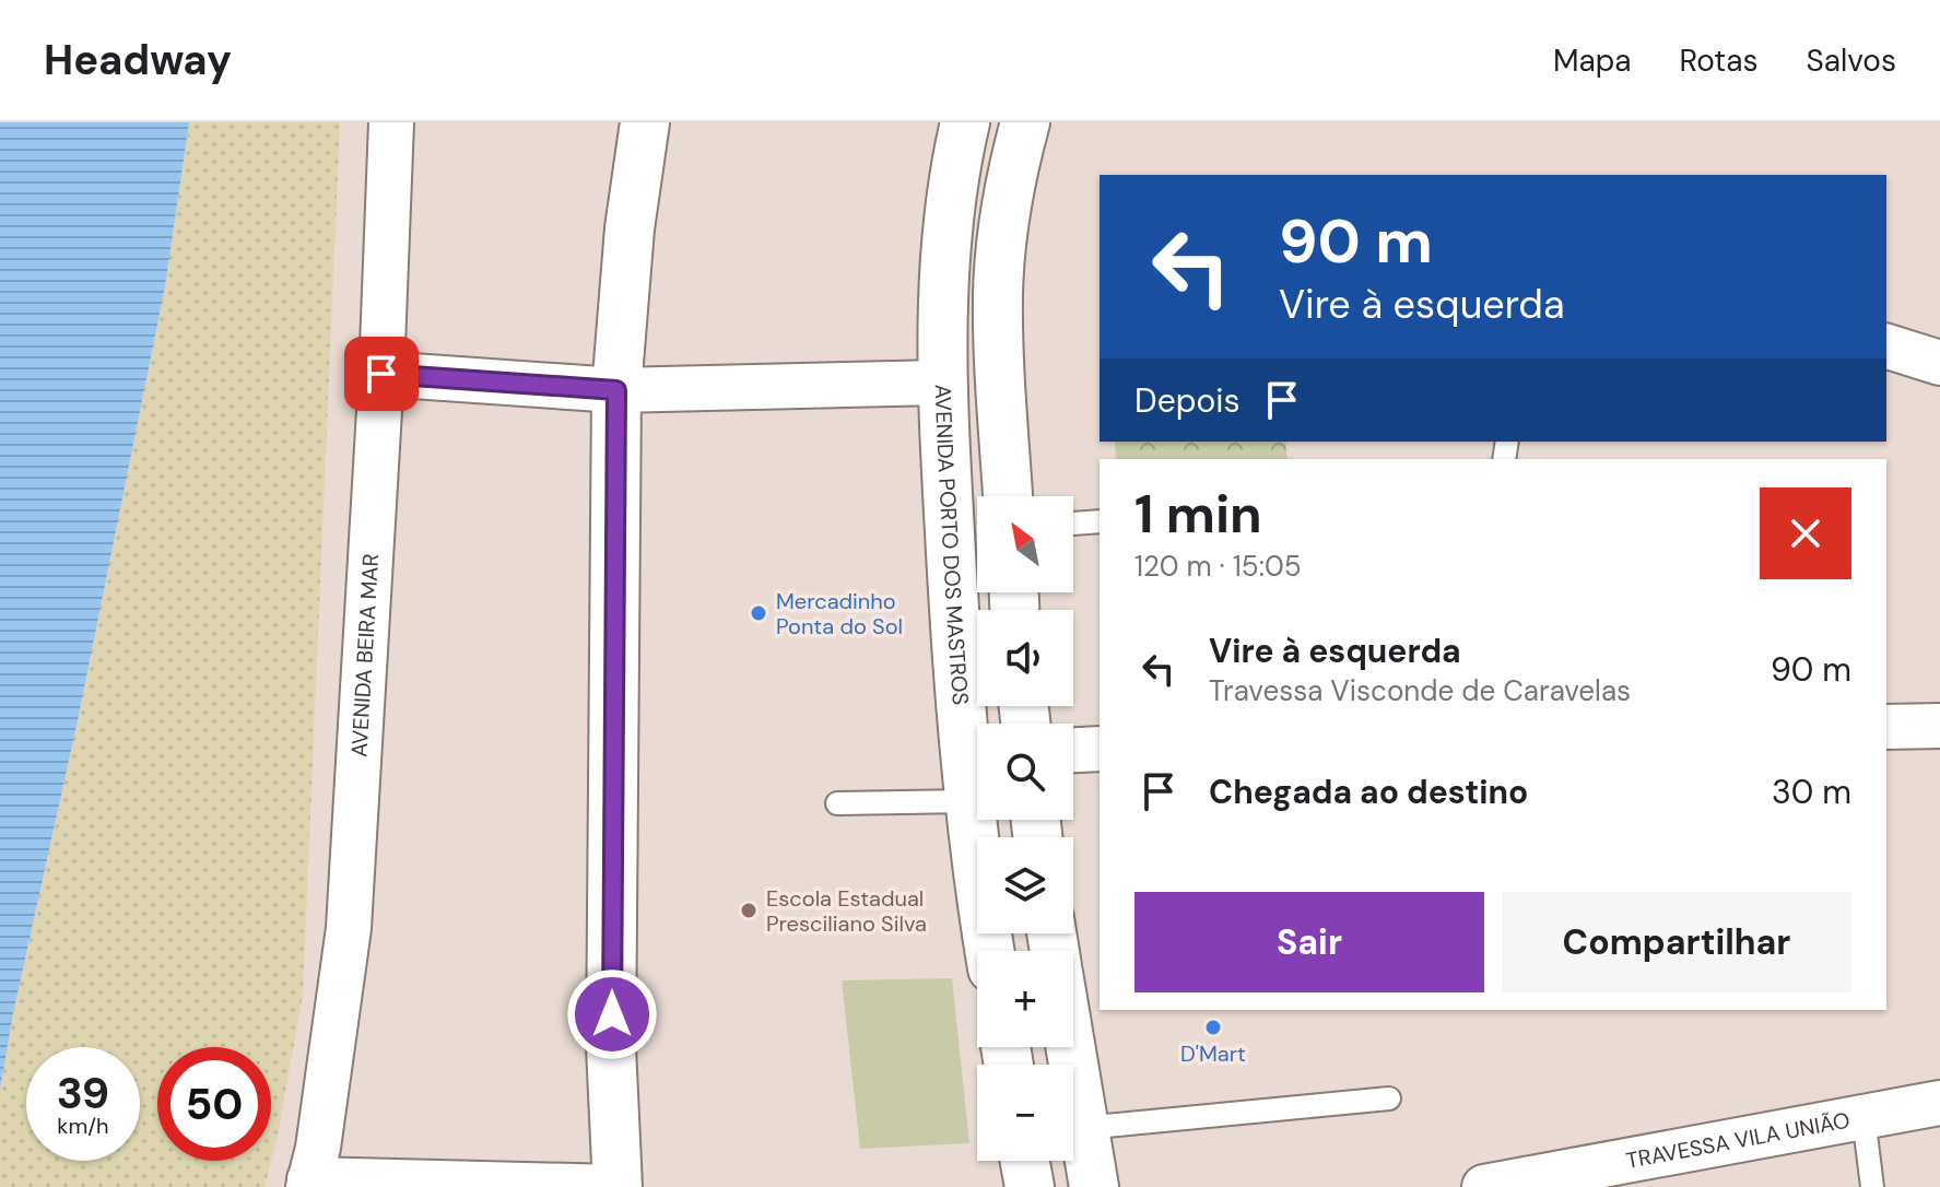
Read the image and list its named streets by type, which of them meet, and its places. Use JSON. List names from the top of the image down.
{
  "streets": {
    "main road": ["AVENIDA PORTO DOS MASTROS"],
    "street": ["AVENIDA BEIRA MAR", "TRAVESSA VILA UNIÃO"]
  },
  "places": ["Mercadinho Ponta do Sol", "Escola Estadual Presciliano Silva", "D'Mart"],
  "north": "top left",
  "page": {
    "header": "Headway",
    "nav": ["Mapa", "Rotas", "Salvos"],
    "turn": ["90 m", "Vire à esquerda"],
    "then": "Depois",
    "heading": ["1 min", "120 m · 15:05"],
    "map_buttons": ["+", "−"],
    "list": [
      {
        "name": "Vire à esquerda",
        "note": "Travessa Visconde de Caravelas",
        "value": "90 m"
      },
      {
        "name": "Chegada ao destino",
        "value": "30 m"
      }
    ],
    "buttons": ["Sair", "Compartilhar"],
    "speed": "39 km/h",
    "limit": "50"
  }
}
